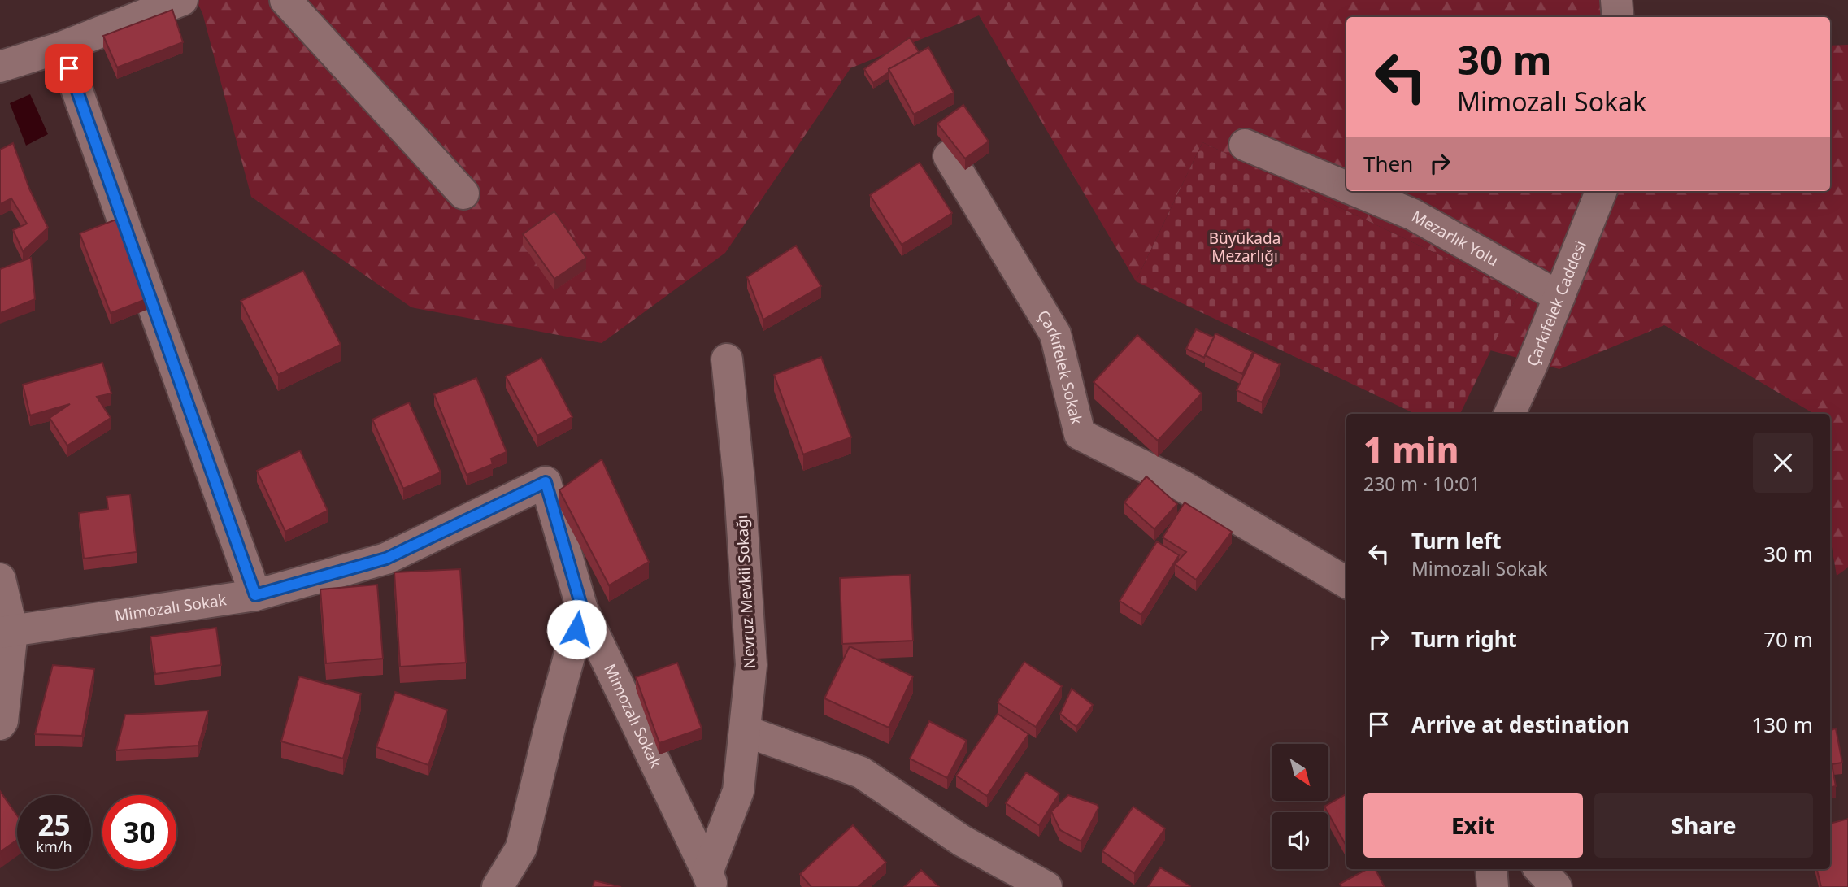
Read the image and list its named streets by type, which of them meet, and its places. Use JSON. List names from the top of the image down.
{
  "streets": {
    "street": [
      "Mezarlık Yolu",
      "Çarkıfelek Caddesi",
      "Çarkıfelek Sokak",
      "Nevruz Mevkii Sokağı",
      "Mimozalı Sokak"
    ]
  },
  "crossings": [
    ["Mezarlık Yolu", "Çarkıfelek Caddesi"],
    ["Nevruz Mevkii Sokağı", "Mimozalı Sokak"]
  ],
  "parks": ["Büyükada Mezarlığı"],
  "north": "bottom right",
  "page": {
    "turn": ["30 m", "Mimozalı Sokak"],
    "then": "Then",
    "heading": ["1 min", "230 m · 10:01"],
    "list": [
      {
        "name": "Turn left",
        "note": "Mimozalı Sokak",
        "value": "30 m"
      },
      {
        "name": "Turn right",
        "value": "70 m"
      },
      {
        "name": "Arrive at destination",
        "value": "130 m"
      }
    ],
    "buttons": ["Exit", "Share"],
    "speed": "25 km/h",
    "limit": "30"
  }
}
